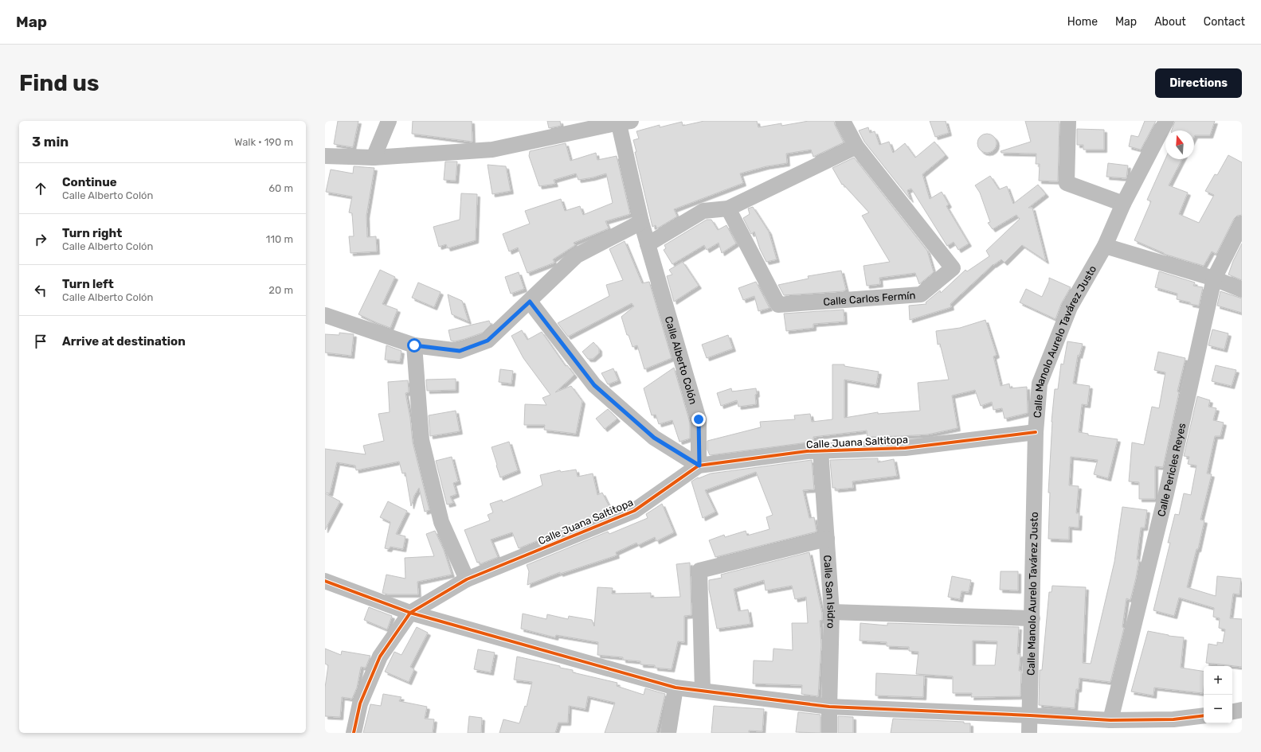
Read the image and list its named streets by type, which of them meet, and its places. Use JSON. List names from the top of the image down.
{
  "streets": {
    "street": [
      "Calle Carlos Fermín",
      "Calle Manolo Aurelo Tavárez Justo",
      "Calle Alberto Colón",
      "Calle Juana Saltitopa",
      "Calle Pericles Reyes",
      "Calle San Isidro"
    ]
  },
  "crossings": [
    ["Calle Manolo Aurelo Tavárez Justo", "Calle Juana Saltitopa"],
    ["Calle Alberto Colón", "Calle Juana Saltitopa"],
    ["Calle Juana Saltitopa", "Calle San Isidro"]
  ],
  "north": "top",
  "page": {
    "header": "Map",
    "nav": [
      "Home",
      "Map",
      "About",
      "Contact"
    ],
    "buttons": "Directions",
    "title": "Find us",
    "heading": ["3 min", "Walk · 190 m"],
    "list": [
      ["Continue", "Calle Alberto Colón", "60 m"],
      ["Turn right", "Calle Alberto Colón", "110 m"],
      ["Turn left", "Calle Alberto Colón", "20 m"],
      "Arrive at destination"
    ],
    "map_buttons": ["+", "−"]
  }
}
